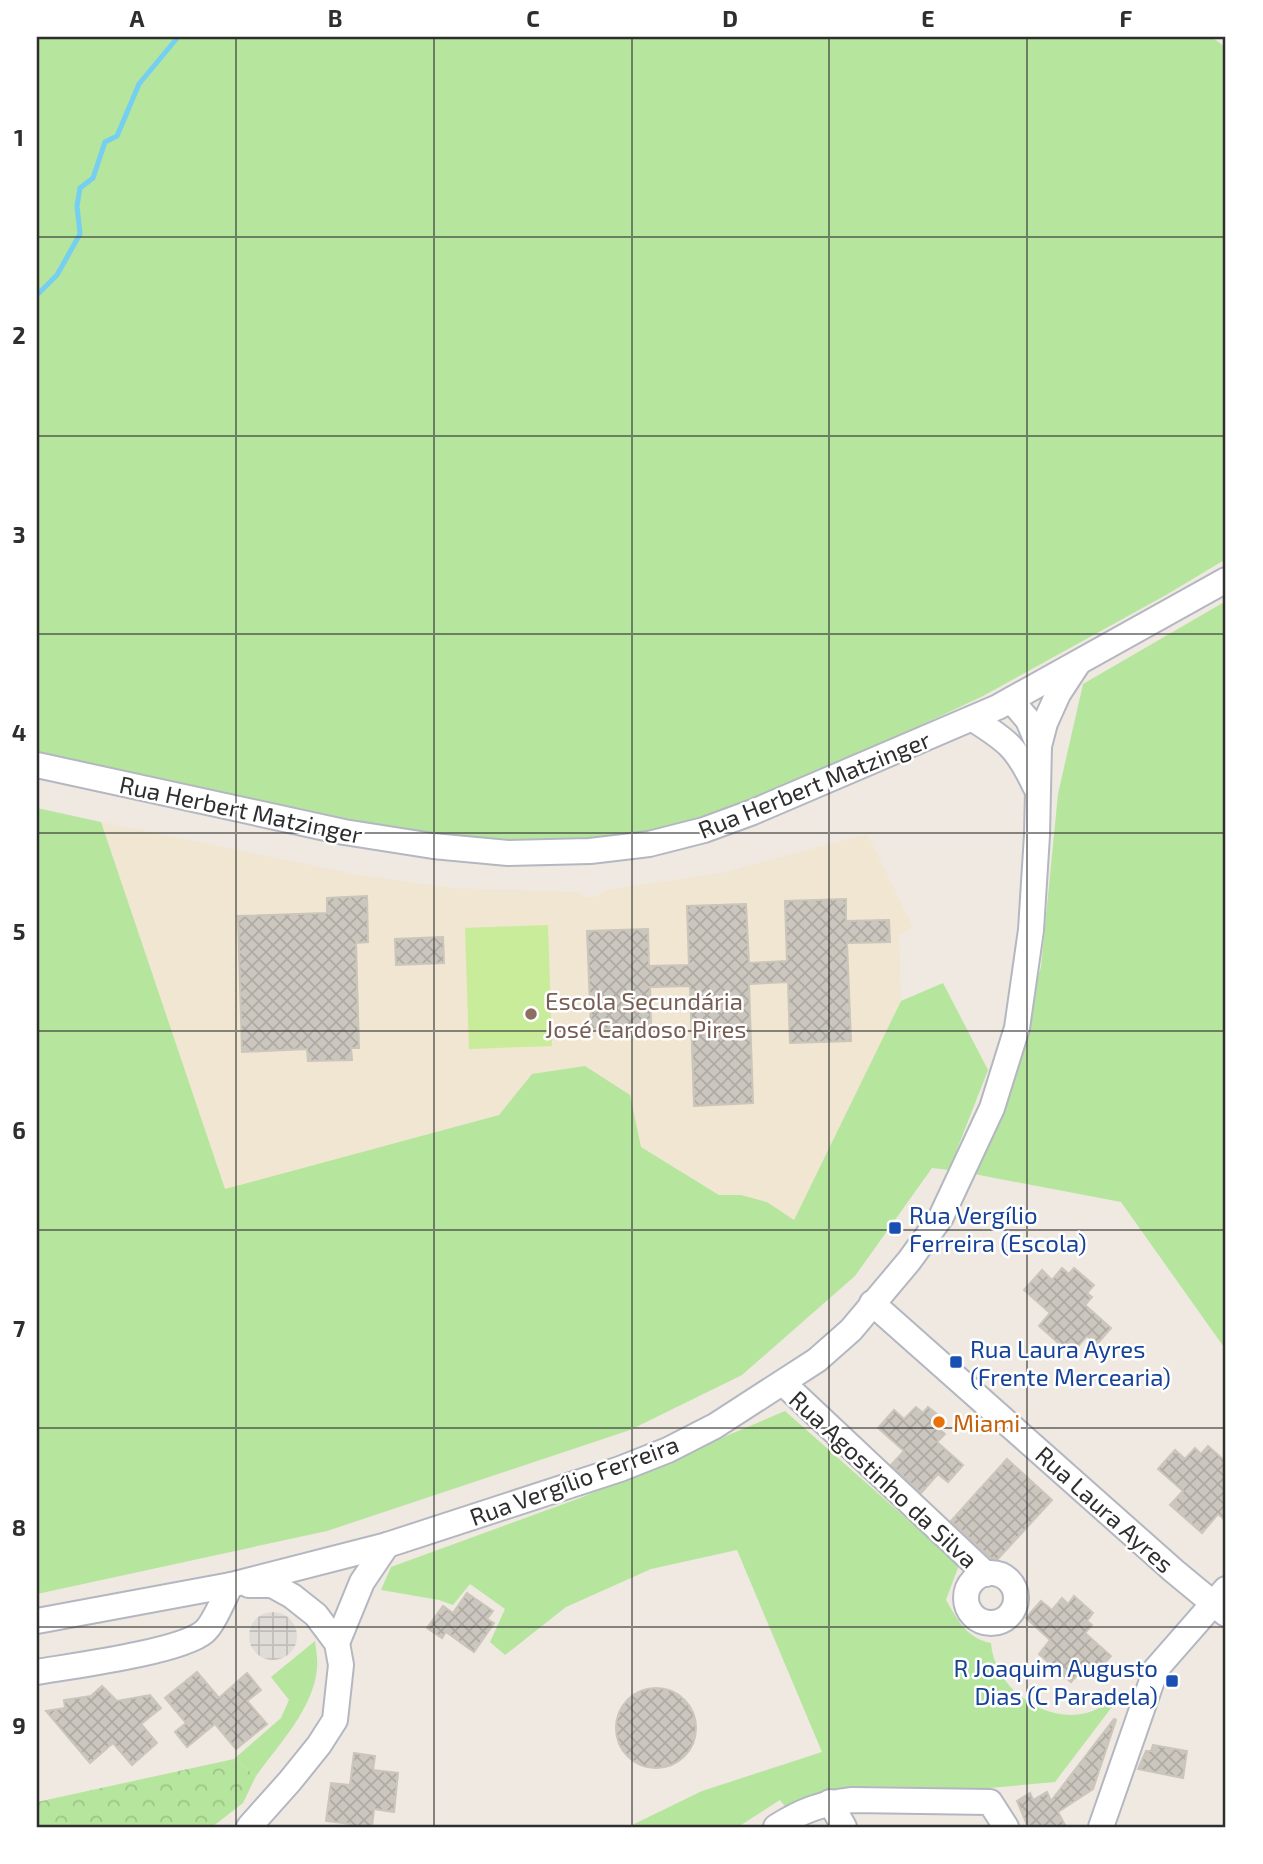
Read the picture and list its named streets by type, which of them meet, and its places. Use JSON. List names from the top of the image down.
{
  "streets": {
    "street": [
      "Rua Herbert Matzinger",
      "Rua Agostinho da Silva",
      "Rua Vergílio Ferreira",
      "Rua Laura Ayres"
    ]
  },
  "crossings": [
    ["Rua Herbert Matzinger", "Rua Vergílio Ferreira"],
    ["Rua Agostinho da Silva", "Rua Vergílio Ferreira"],
    ["Rua Vergílio Ferreira", "Rua Laura Ayres"]
  ],
  "places": {
    "other": ["Escola Secundária José Cardoso Pires", "Miami"],
    "transit": ["Rua Vergílio Ferreira (Escola)", "Rua Laura Ayres (Frente Mercearia)", "R Joaquim Augusto Dias (C Paradela)"]
  },
  "grid": {
    "columns": [
      "A",
      "B",
      "C",
      "D",
      "E",
      "F"
    ],
    "rows": [
      "1",
      "2",
      "3",
      "4",
      "5",
      "6",
      "7",
      "8",
      "9"
    ]
  }
}
